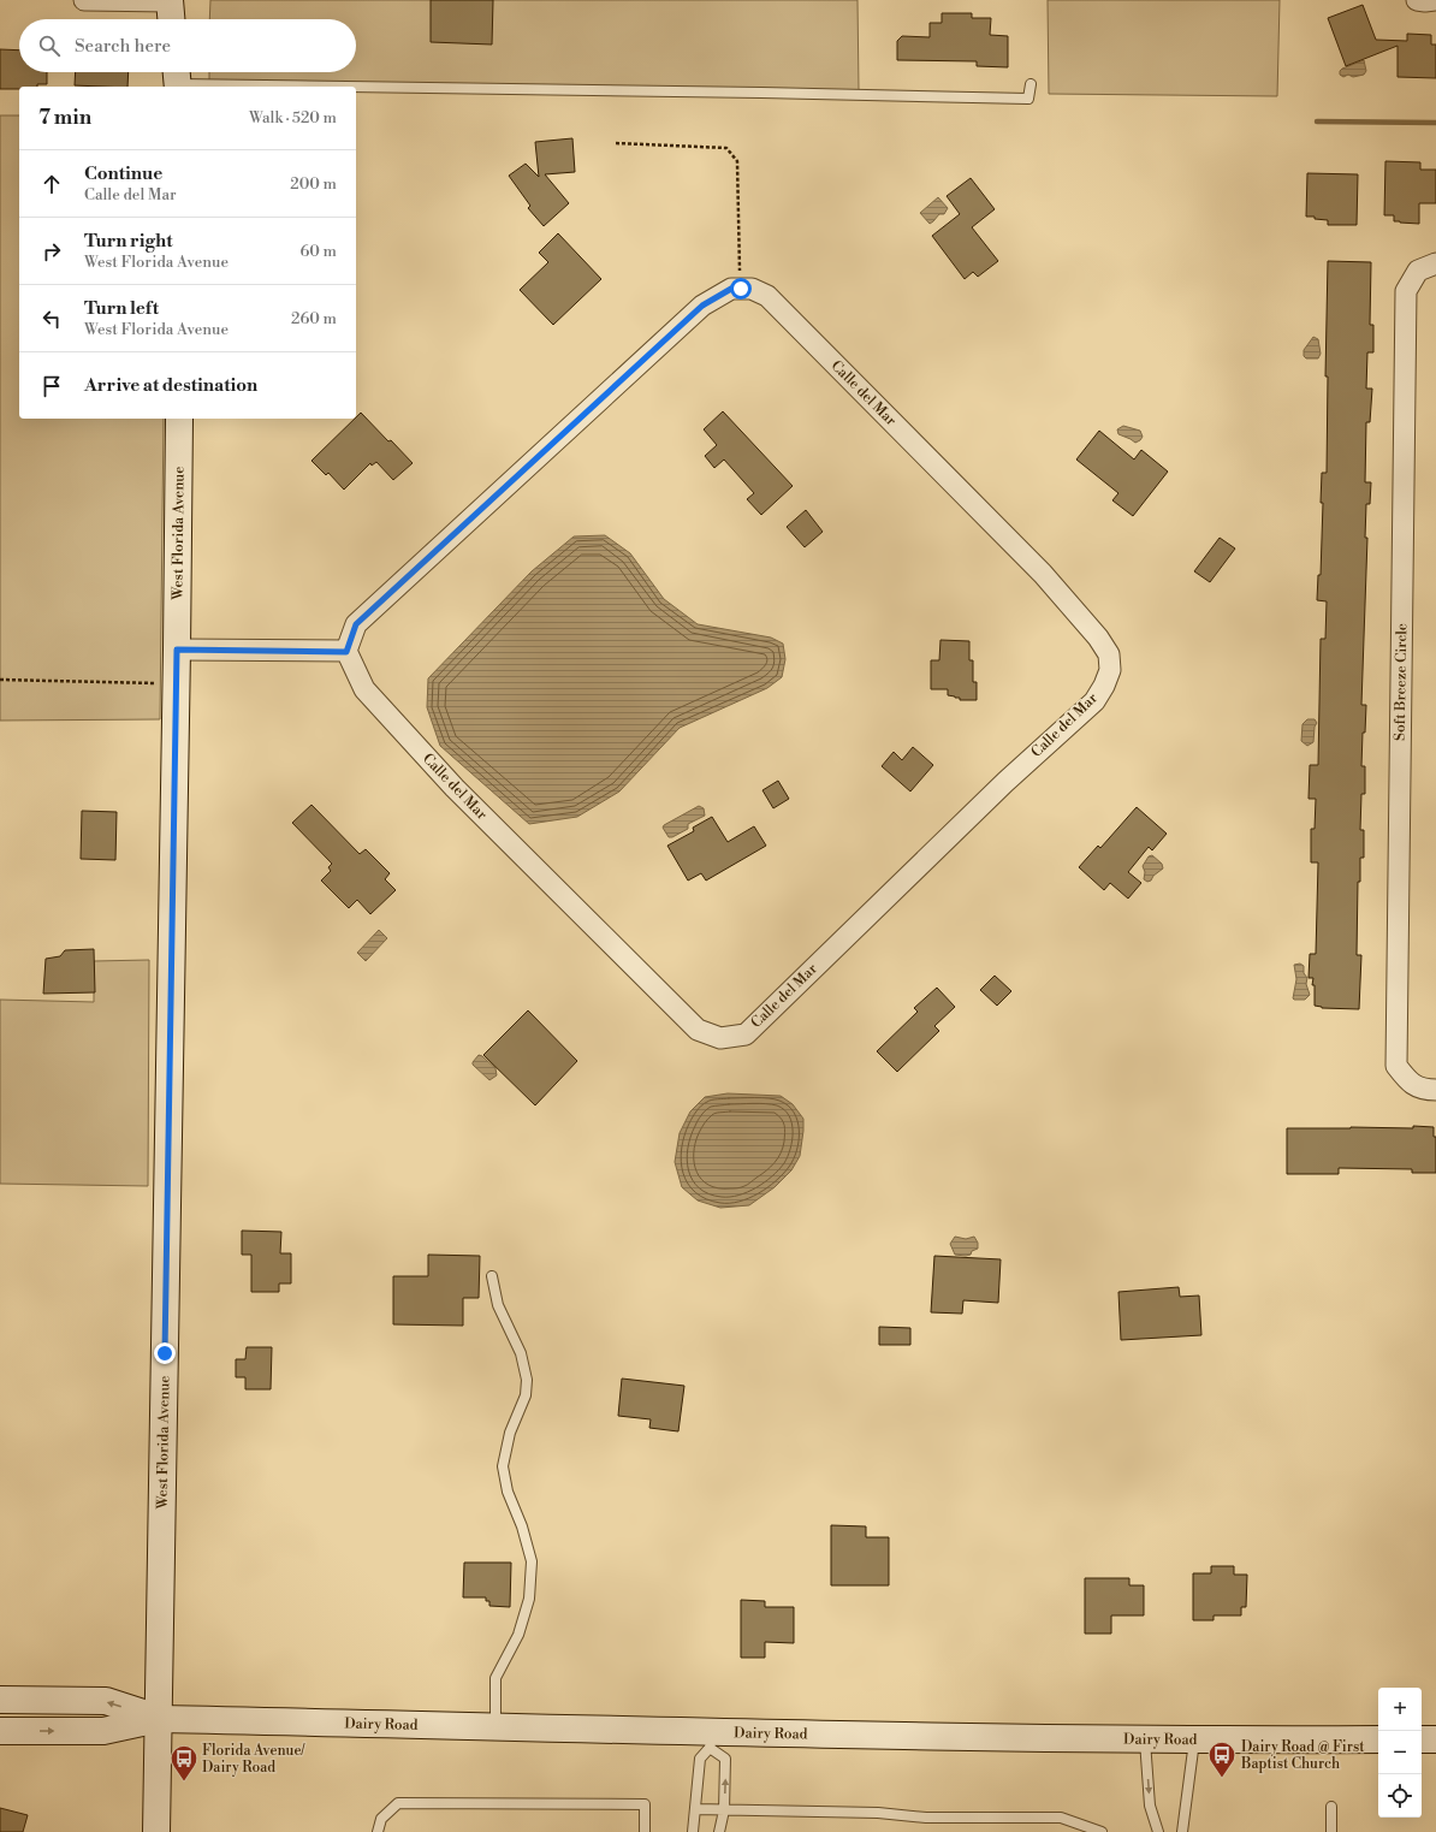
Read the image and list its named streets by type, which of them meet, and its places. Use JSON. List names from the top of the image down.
{
  "streets": {
    "street": [
      "Calle del Mar",
      "West Florida Avenue",
      "Soft Breeze Circle",
      "Dairy Road"
    ]
  },
  "crossings": [
    ["West Florida Avenue", "Dairy Road"]
  ],
  "places": {
    "bus stop": ["Dairy Road @ First Baptist Church", "Florida Avenue/ Dairy Road"]
  },
  "page": {
    "search": "Search here",
    "heading": ["7 min", "Walk · 520 m"],
    "list": [
      ["Continue", "Calle del Mar", "200 m"],
      ["Turn right", "West Florida Avenue", "60 m"],
      ["Turn left", "West Florida Avenue", "260 m"],
      "Arrive at destination"
    ],
    "map_buttons": ["+", "−"]
  }
}
